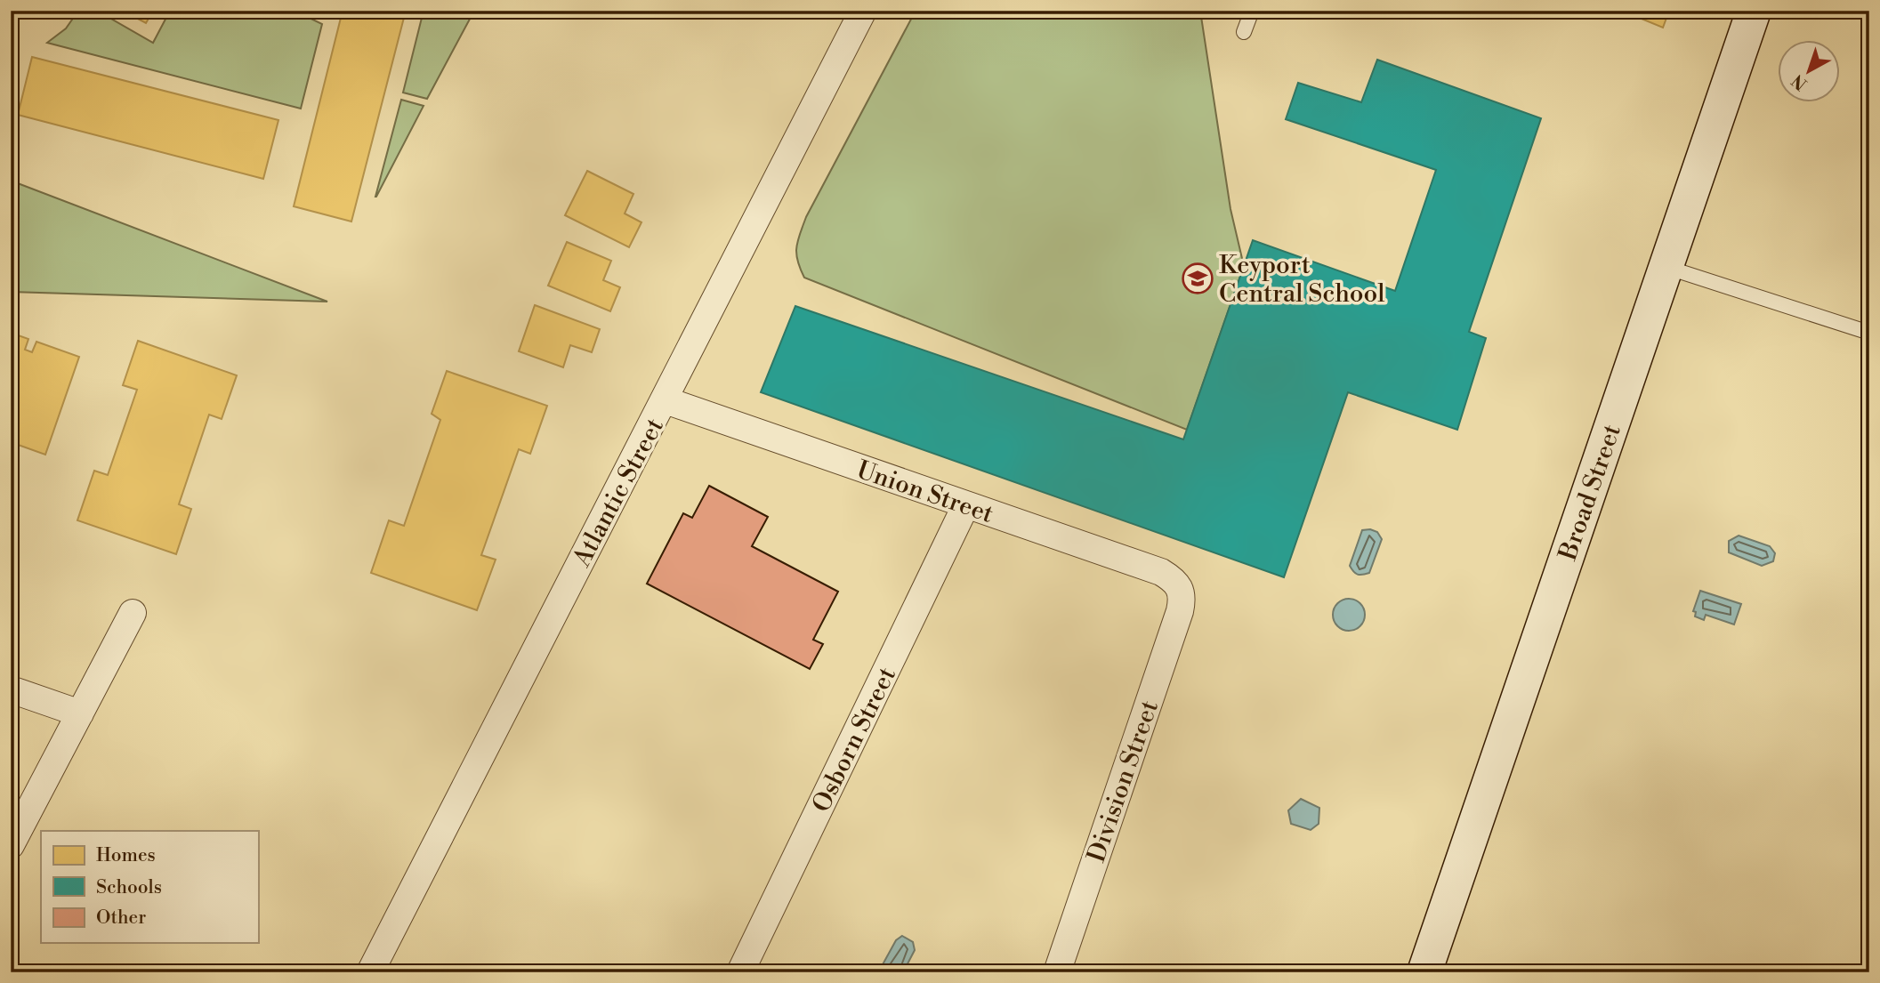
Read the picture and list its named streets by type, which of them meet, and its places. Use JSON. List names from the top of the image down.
{
  "streets": {
    "main road": ["Broad Street"],
    "street": [
      "Union Street",
      "Atlantic Street",
      "Osborn Street",
      "Division Street"
    ]
  },
  "crossings": [
    ["Union Street", "Atlantic Street"],
    ["Union Street", "Osborn Street"],
    ["Union Street", "Division Street"]
  ],
  "places": {
    "school or university": ["Keyport Central School"]
  },
  "legend": ["Homes", "Schools", "Other"],
  "north": "bottom left"
}
